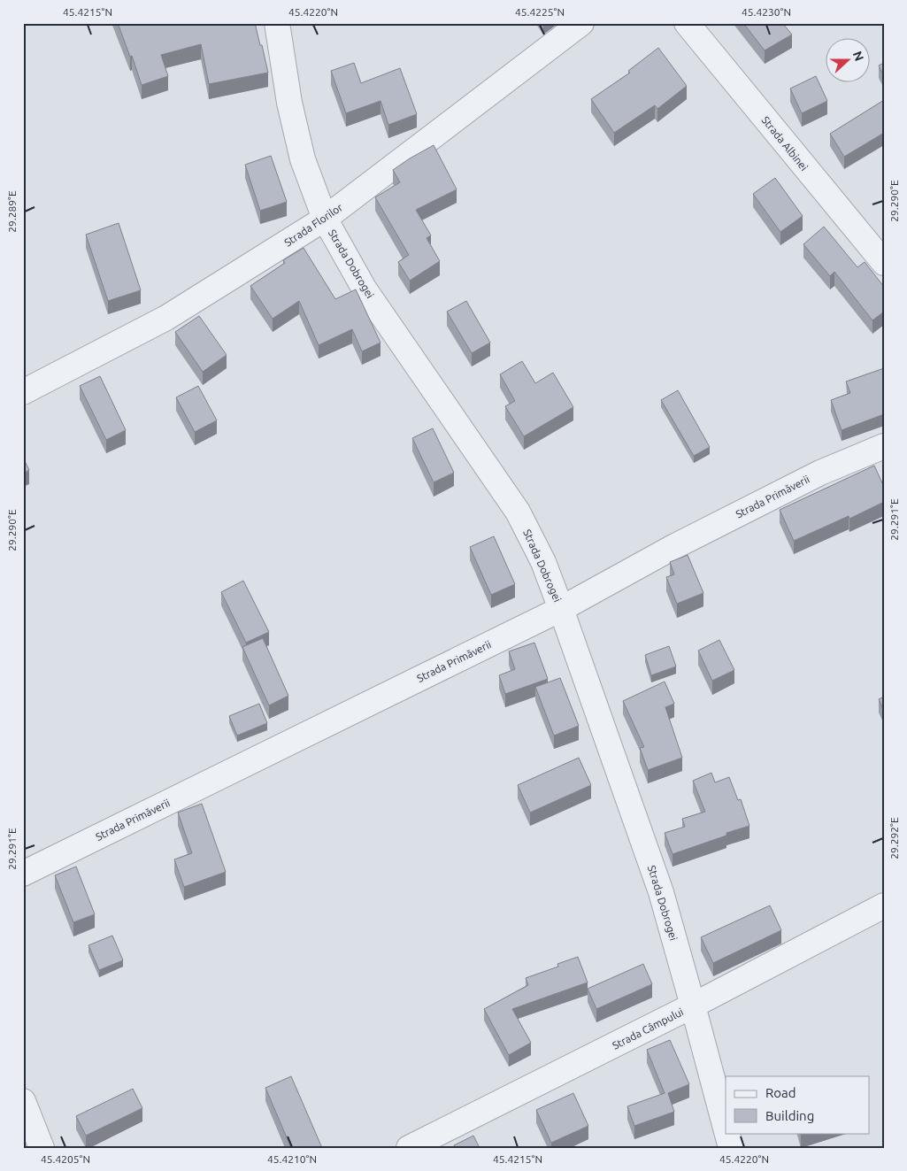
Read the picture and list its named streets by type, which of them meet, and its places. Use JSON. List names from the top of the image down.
{
  "streets": {
    "street": [
      "Strada Albinei",
      "Strada Florilor",
      "Strada Dobrogei",
      "Strada Primăverii",
      "Strada Câmpului"
    ]
  },
  "crossings": [
    ["Strada Florilor", "Strada Dobrogei"],
    ["Strada Dobrogei", "Strada Primăverii"],
    ["Strada Dobrogei", "Strada Câmpului"]
  ],
  "legend": ["Road", "Building"],
  "north": "right",
  "coordinates": [
    "45.4215°N",
    "45.4220°N",
    "45.4225°N",
    "45.4230°N",
    "29.290°E",
    "29.289°E",
    "29.291°E",
    "29.292°E",
    "45.4205°N",
    "45.4210°N"
  ]
}
